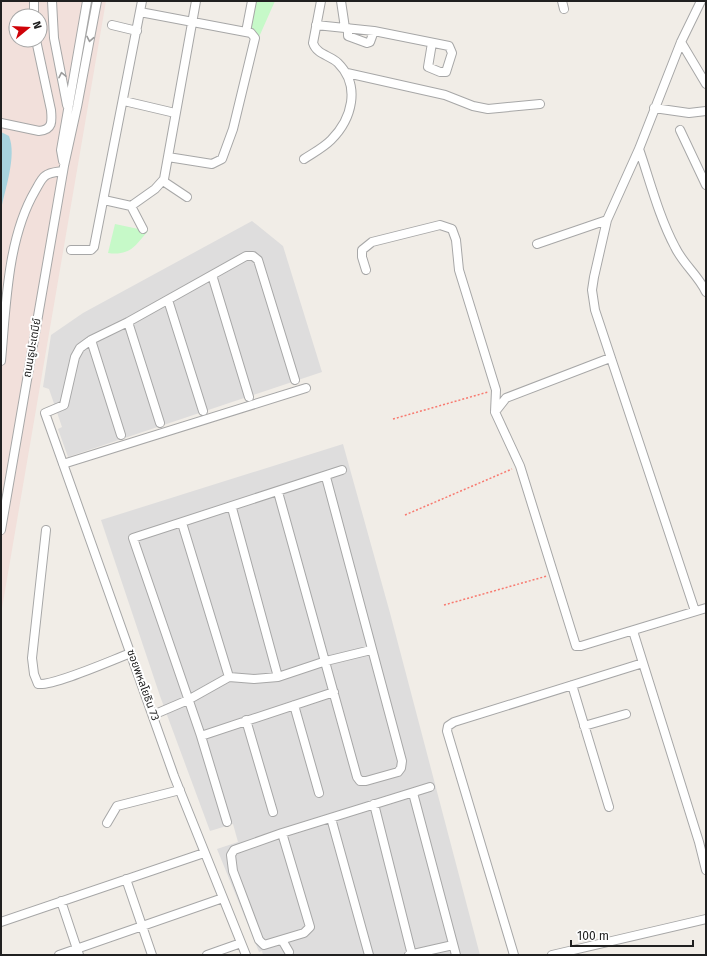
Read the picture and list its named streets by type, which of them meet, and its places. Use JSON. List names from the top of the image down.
{
  "streets": {
    "street": ["ถนนธูปะเตมีย์", "ซอยพหลโยธิน 73"]
  },
  "scale_bar": "100 m",
  "north": "right"
}
